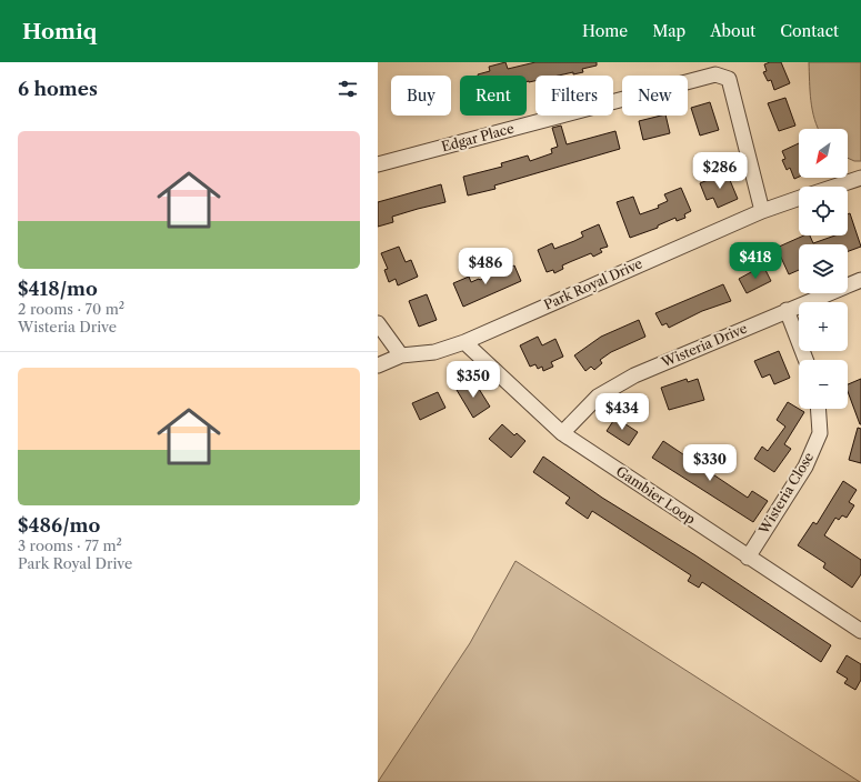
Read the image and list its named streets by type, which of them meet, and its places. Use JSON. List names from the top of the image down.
{
  "streets": {
    "street": [
      "Edgar Place",
      "Park Royal Drive",
      "Wisteria Drive",
      "Wisteria Close",
      "Gambier Loop"
    ]
  },
  "crossings": [
    ["Edgar Place", "Park Royal Drive"],
    ["Park Royal Drive", "Gambier Loop"],
    ["Wisteria Drive", "Gambier Loop"],
    ["Wisteria Close", "Gambier Loop"]
  ],
  "north": "bottom left",
  "page": {
    "header": "Homiq",
    "nav": [
      "Home",
      "Map",
      "About",
      "Contact"
    ],
    "heading": "6 homes",
    "chip": [
      "Buy",
      "Rent",
      "Filters",
      "New"
    ],
    "list": [
      {
        "name": "$418/mo",
        "note": "2 rooms · 70 m² · Wisteria Drive"
      },
      {
        "name": "$486/mo",
        "note": "3 rooms · 77 m² · Park Royal Drive"
      }
    ],
    "map_buttons": ["+", "−"],
    "price": [
      "$286",
      "$418",
      "$486",
      "$350",
      "$434",
      "$330"
    ]
  }
}
